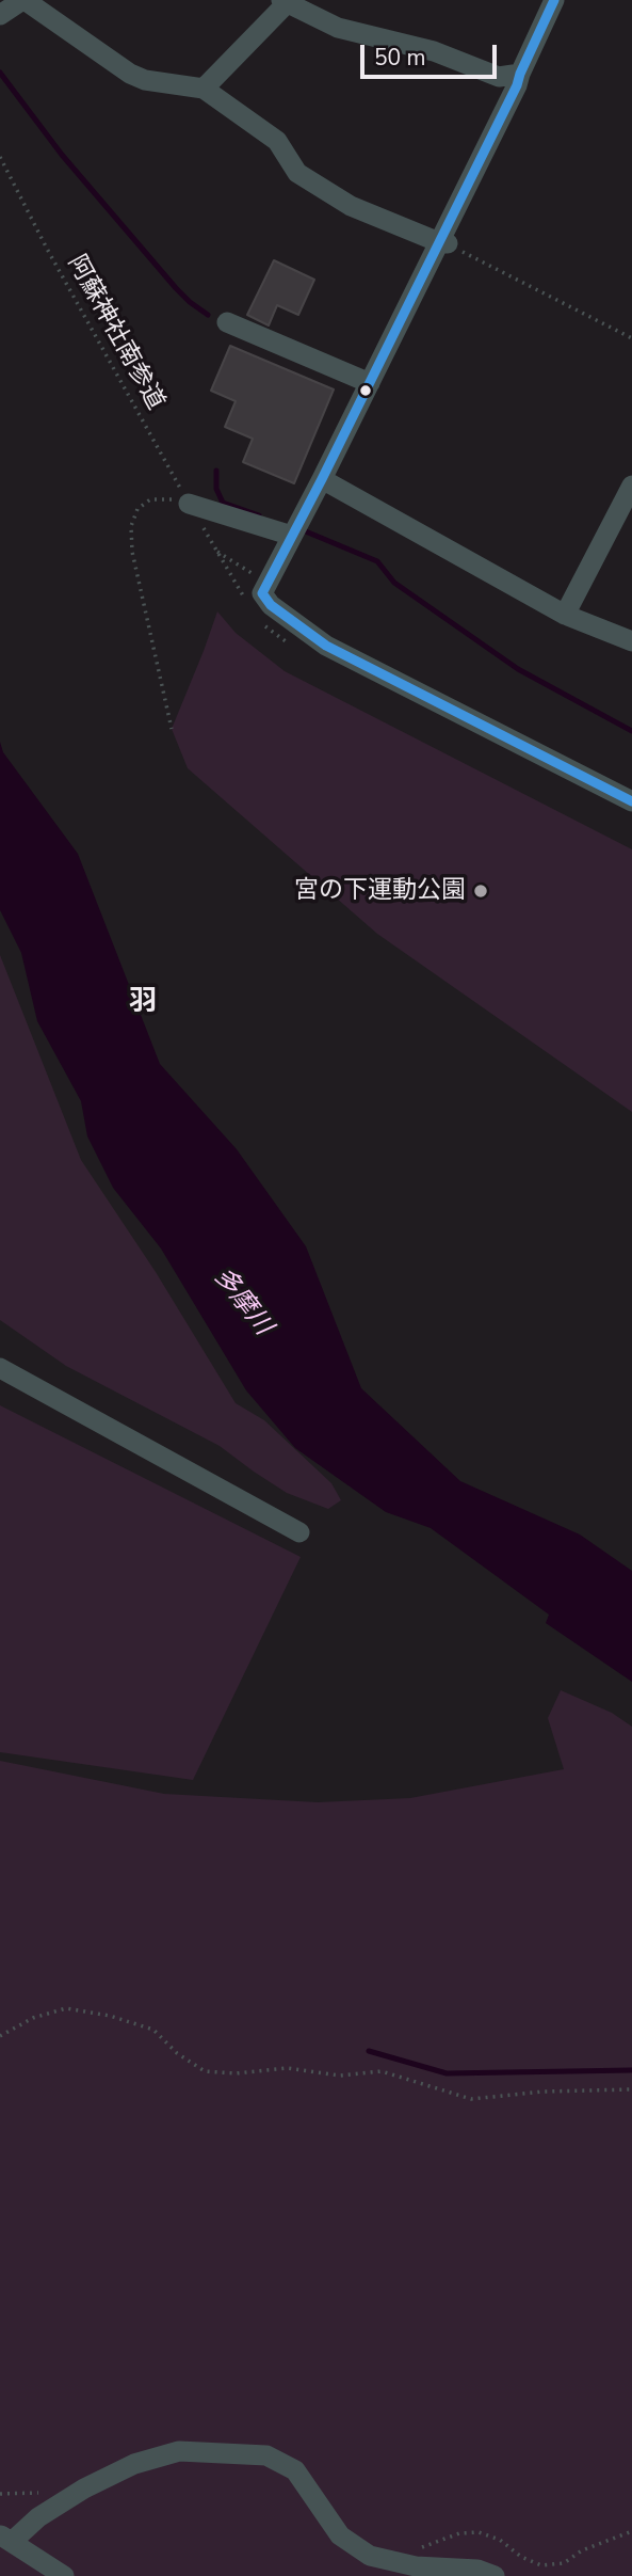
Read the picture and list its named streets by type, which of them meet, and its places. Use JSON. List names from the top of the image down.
{
  "streets": {
    "path": ["阿蘇神社南参道"]
  },
  "districts": ["羽"],
  "water": ["多摩川"],
  "places": ["宮の下運動公園"],
  "scale_bar": "50 m"
}
